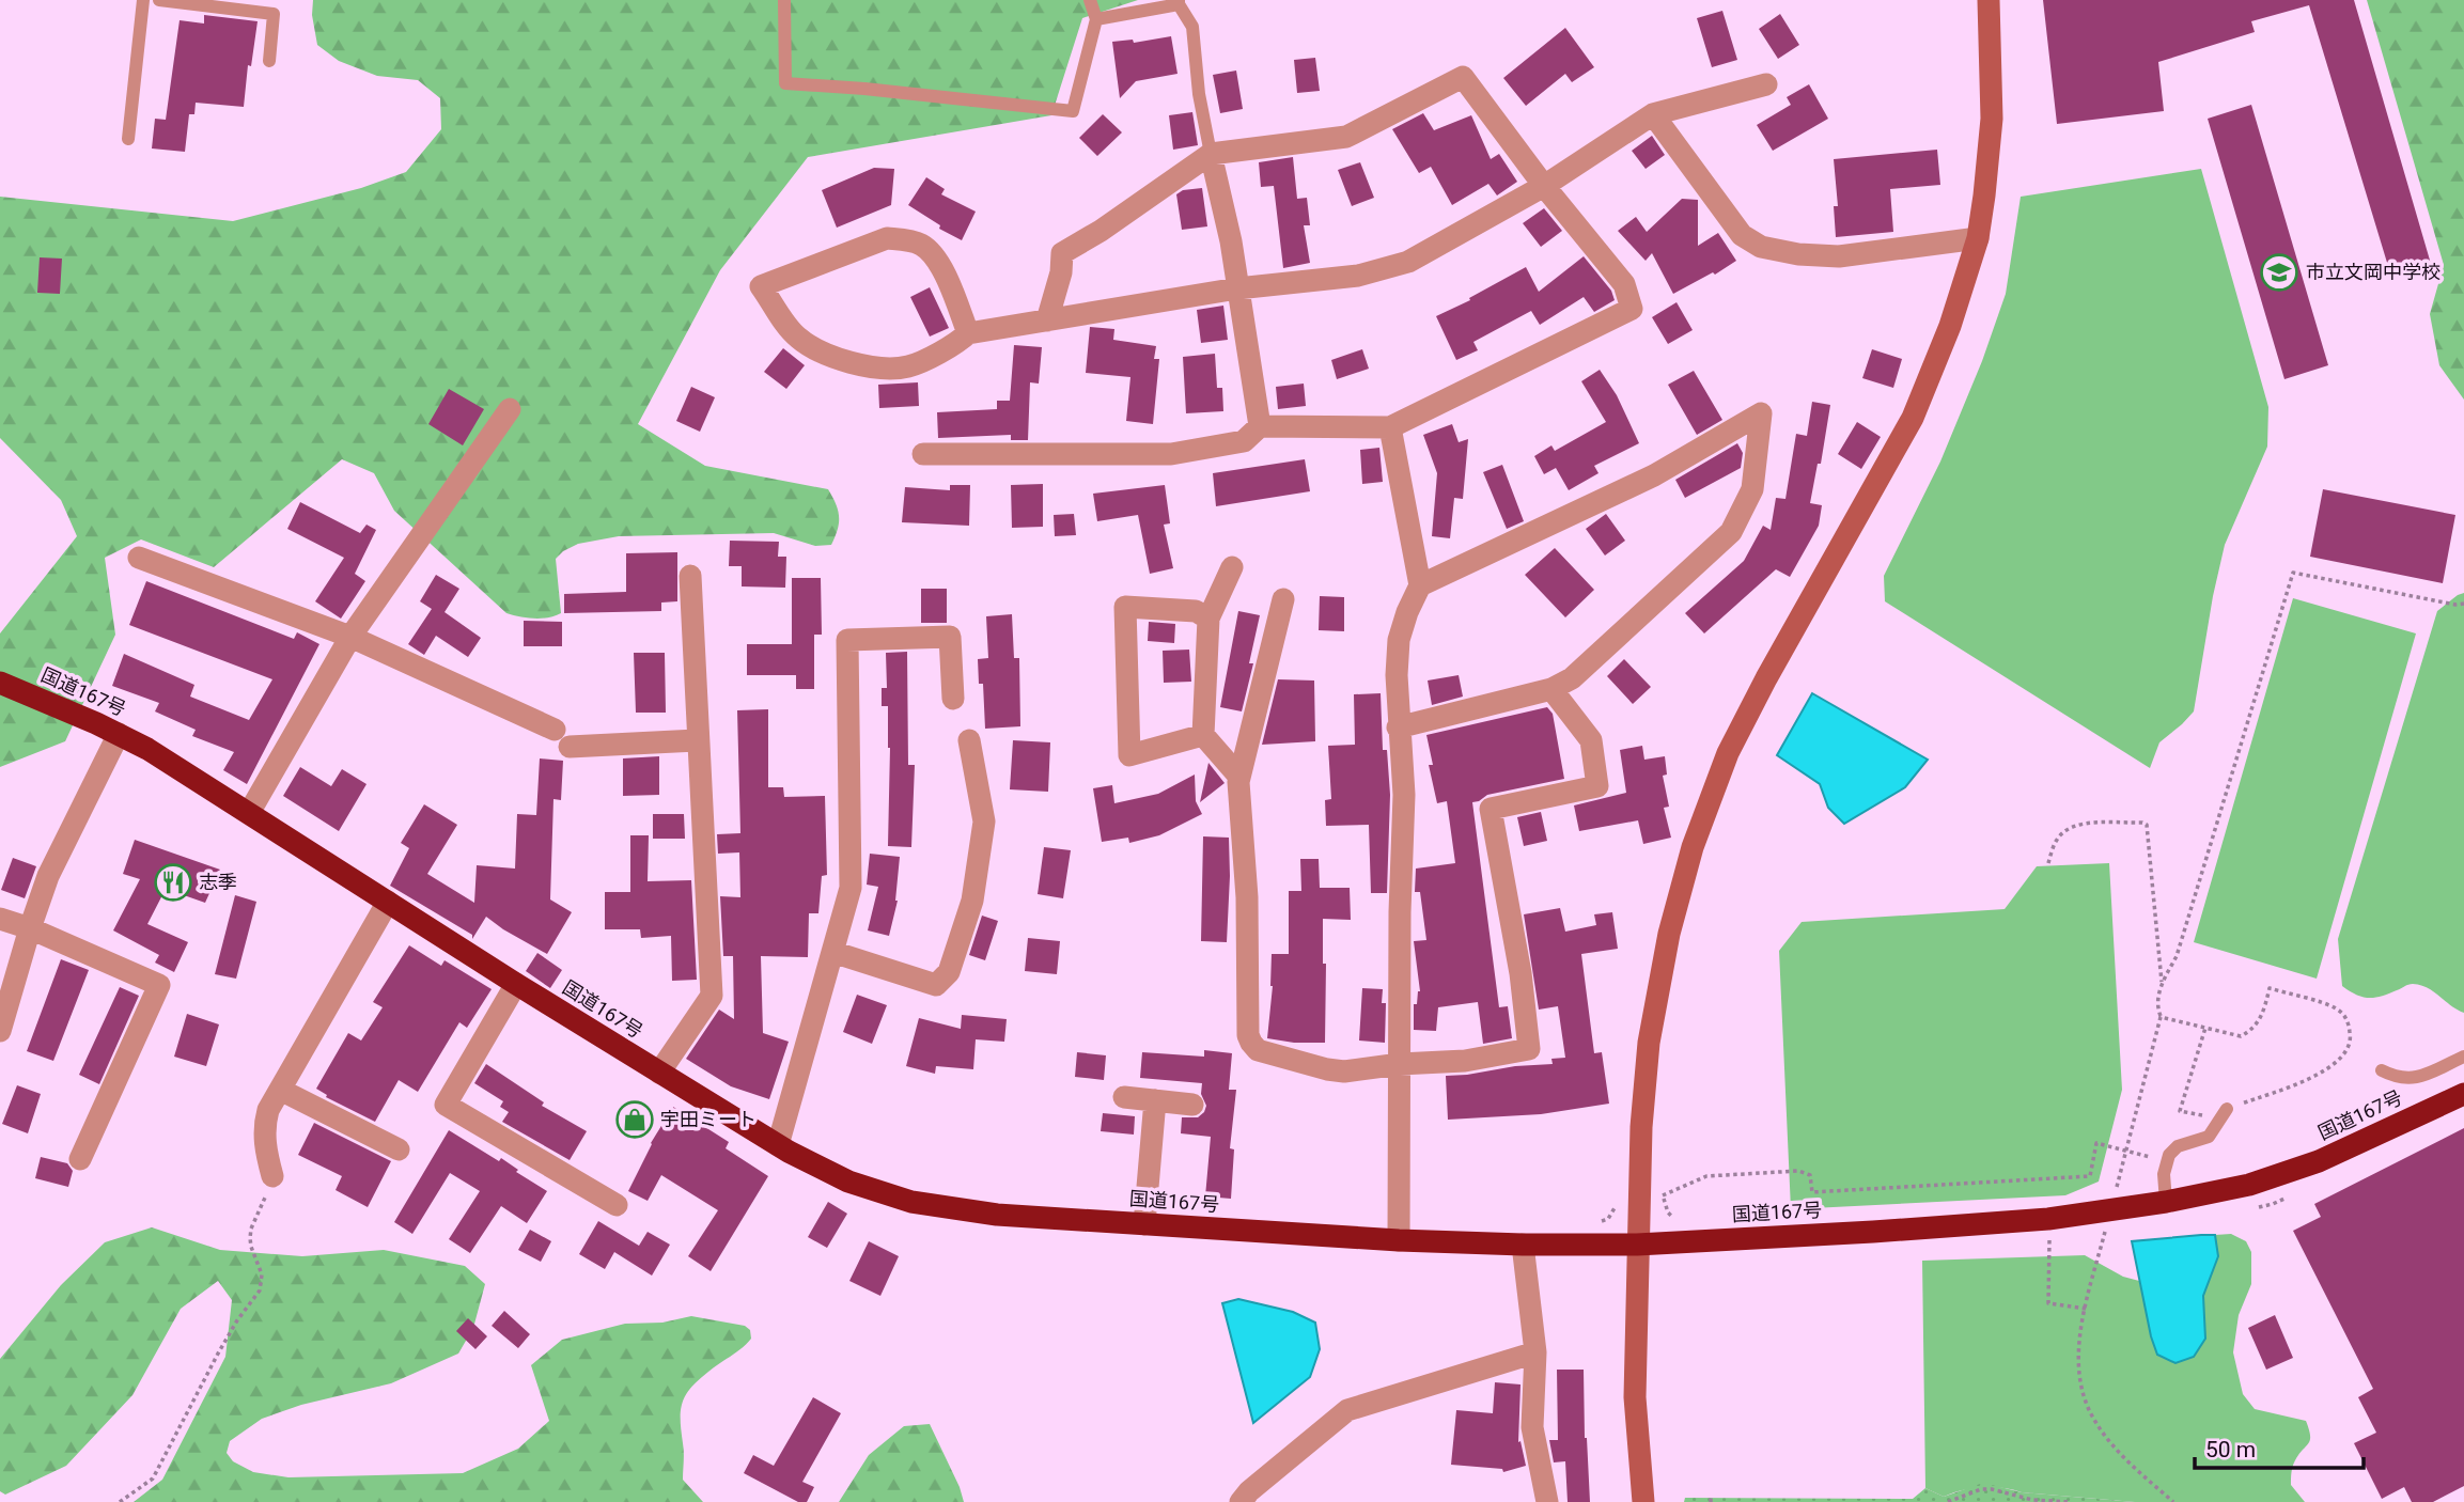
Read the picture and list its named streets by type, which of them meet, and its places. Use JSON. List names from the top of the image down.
{
  "streets": {
    "highway": ["国道167号"]
  },
  "places": {
    "school or university": ["市立文岡中学校"],
    "restaurant": ["志季"],
    "shop": ["宇田ミート"]
  },
  "scale_bar": "50 m"
}
